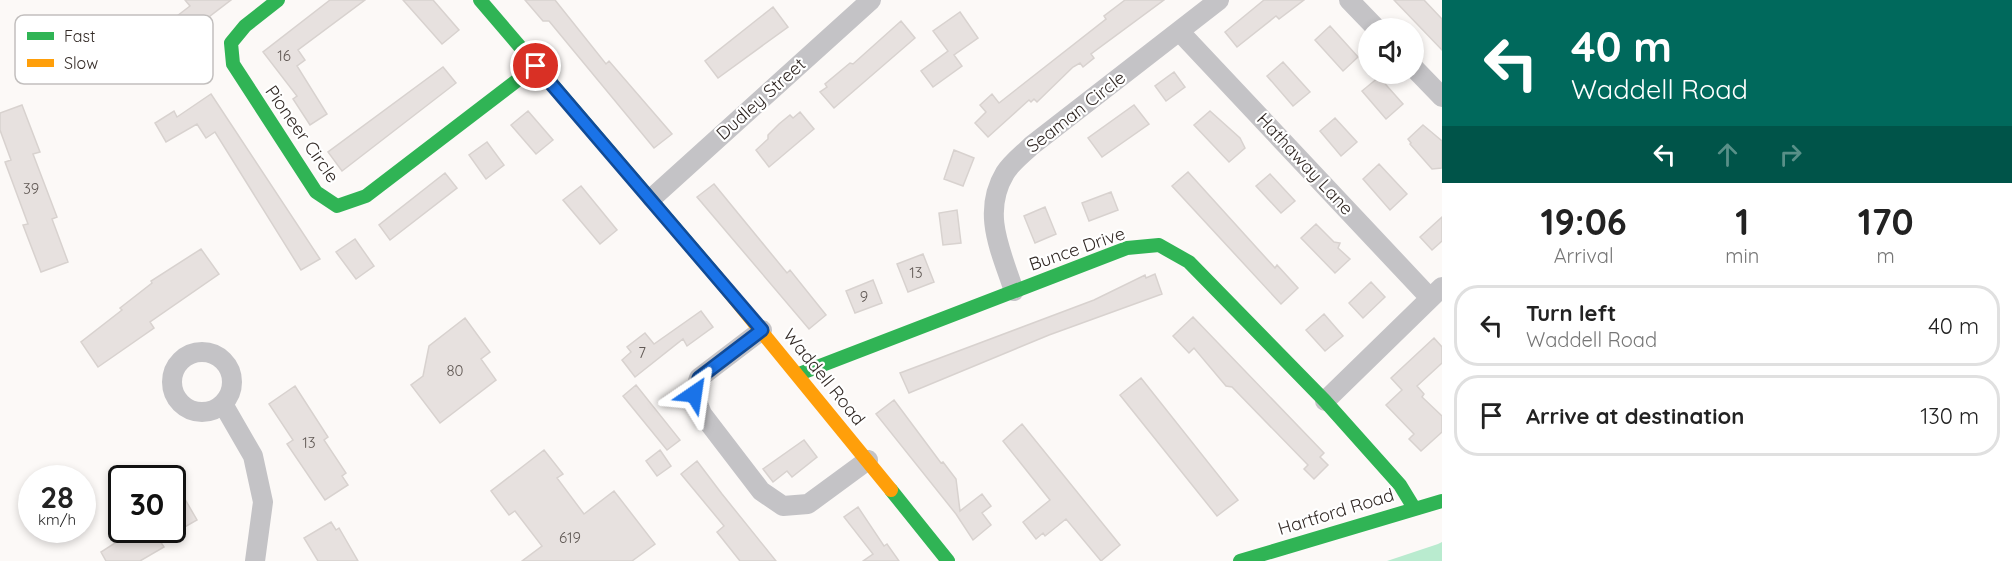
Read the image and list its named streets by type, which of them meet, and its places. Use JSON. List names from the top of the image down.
{
  "streets": {
    "street": [
      "Dudley Street",
      "Seaman Circle",
      "Pioneer Circle",
      "Hathaway Lane",
      "Bunce Drive",
      "Waddell Road",
      "Hartford Road"
    ]
  },
  "crossings": [
    ["Dudley Street", "Waddell Road"],
    ["Seaman Circle", "Hathaway Lane"],
    ["Seaman Circle", "Bunce Drive"],
    ["Pioneer Circle", "Waddell Road"],
    ["Bunce Drive", "Waddell Road"],
    ["Bunce Drive", "Hartford Road"]
  ],
  "house_numbers": [
    "16",
    "39",
    "13",
    "9",
    "7",
    "80",
    "13",
    "619"
  ],
  "legend": ["Fast", "Slow"],
  "page": {
    "turn": ["40 m", "Waddell Road"],
    "eta": [
      "19:06",
      "Arrival",
      "1",
      "min",
      "170",
      "m"
    ],
    "list": [
      {
        "name": "Turn left",
        "note": "Waddell Road",
        "value": "40 m"
      },
      {
        "name": "Arrive at destination",
        "value": "130 m"
      }
    ],
    "speed": "28 km/h",
    "limit": "30"
  }
}
